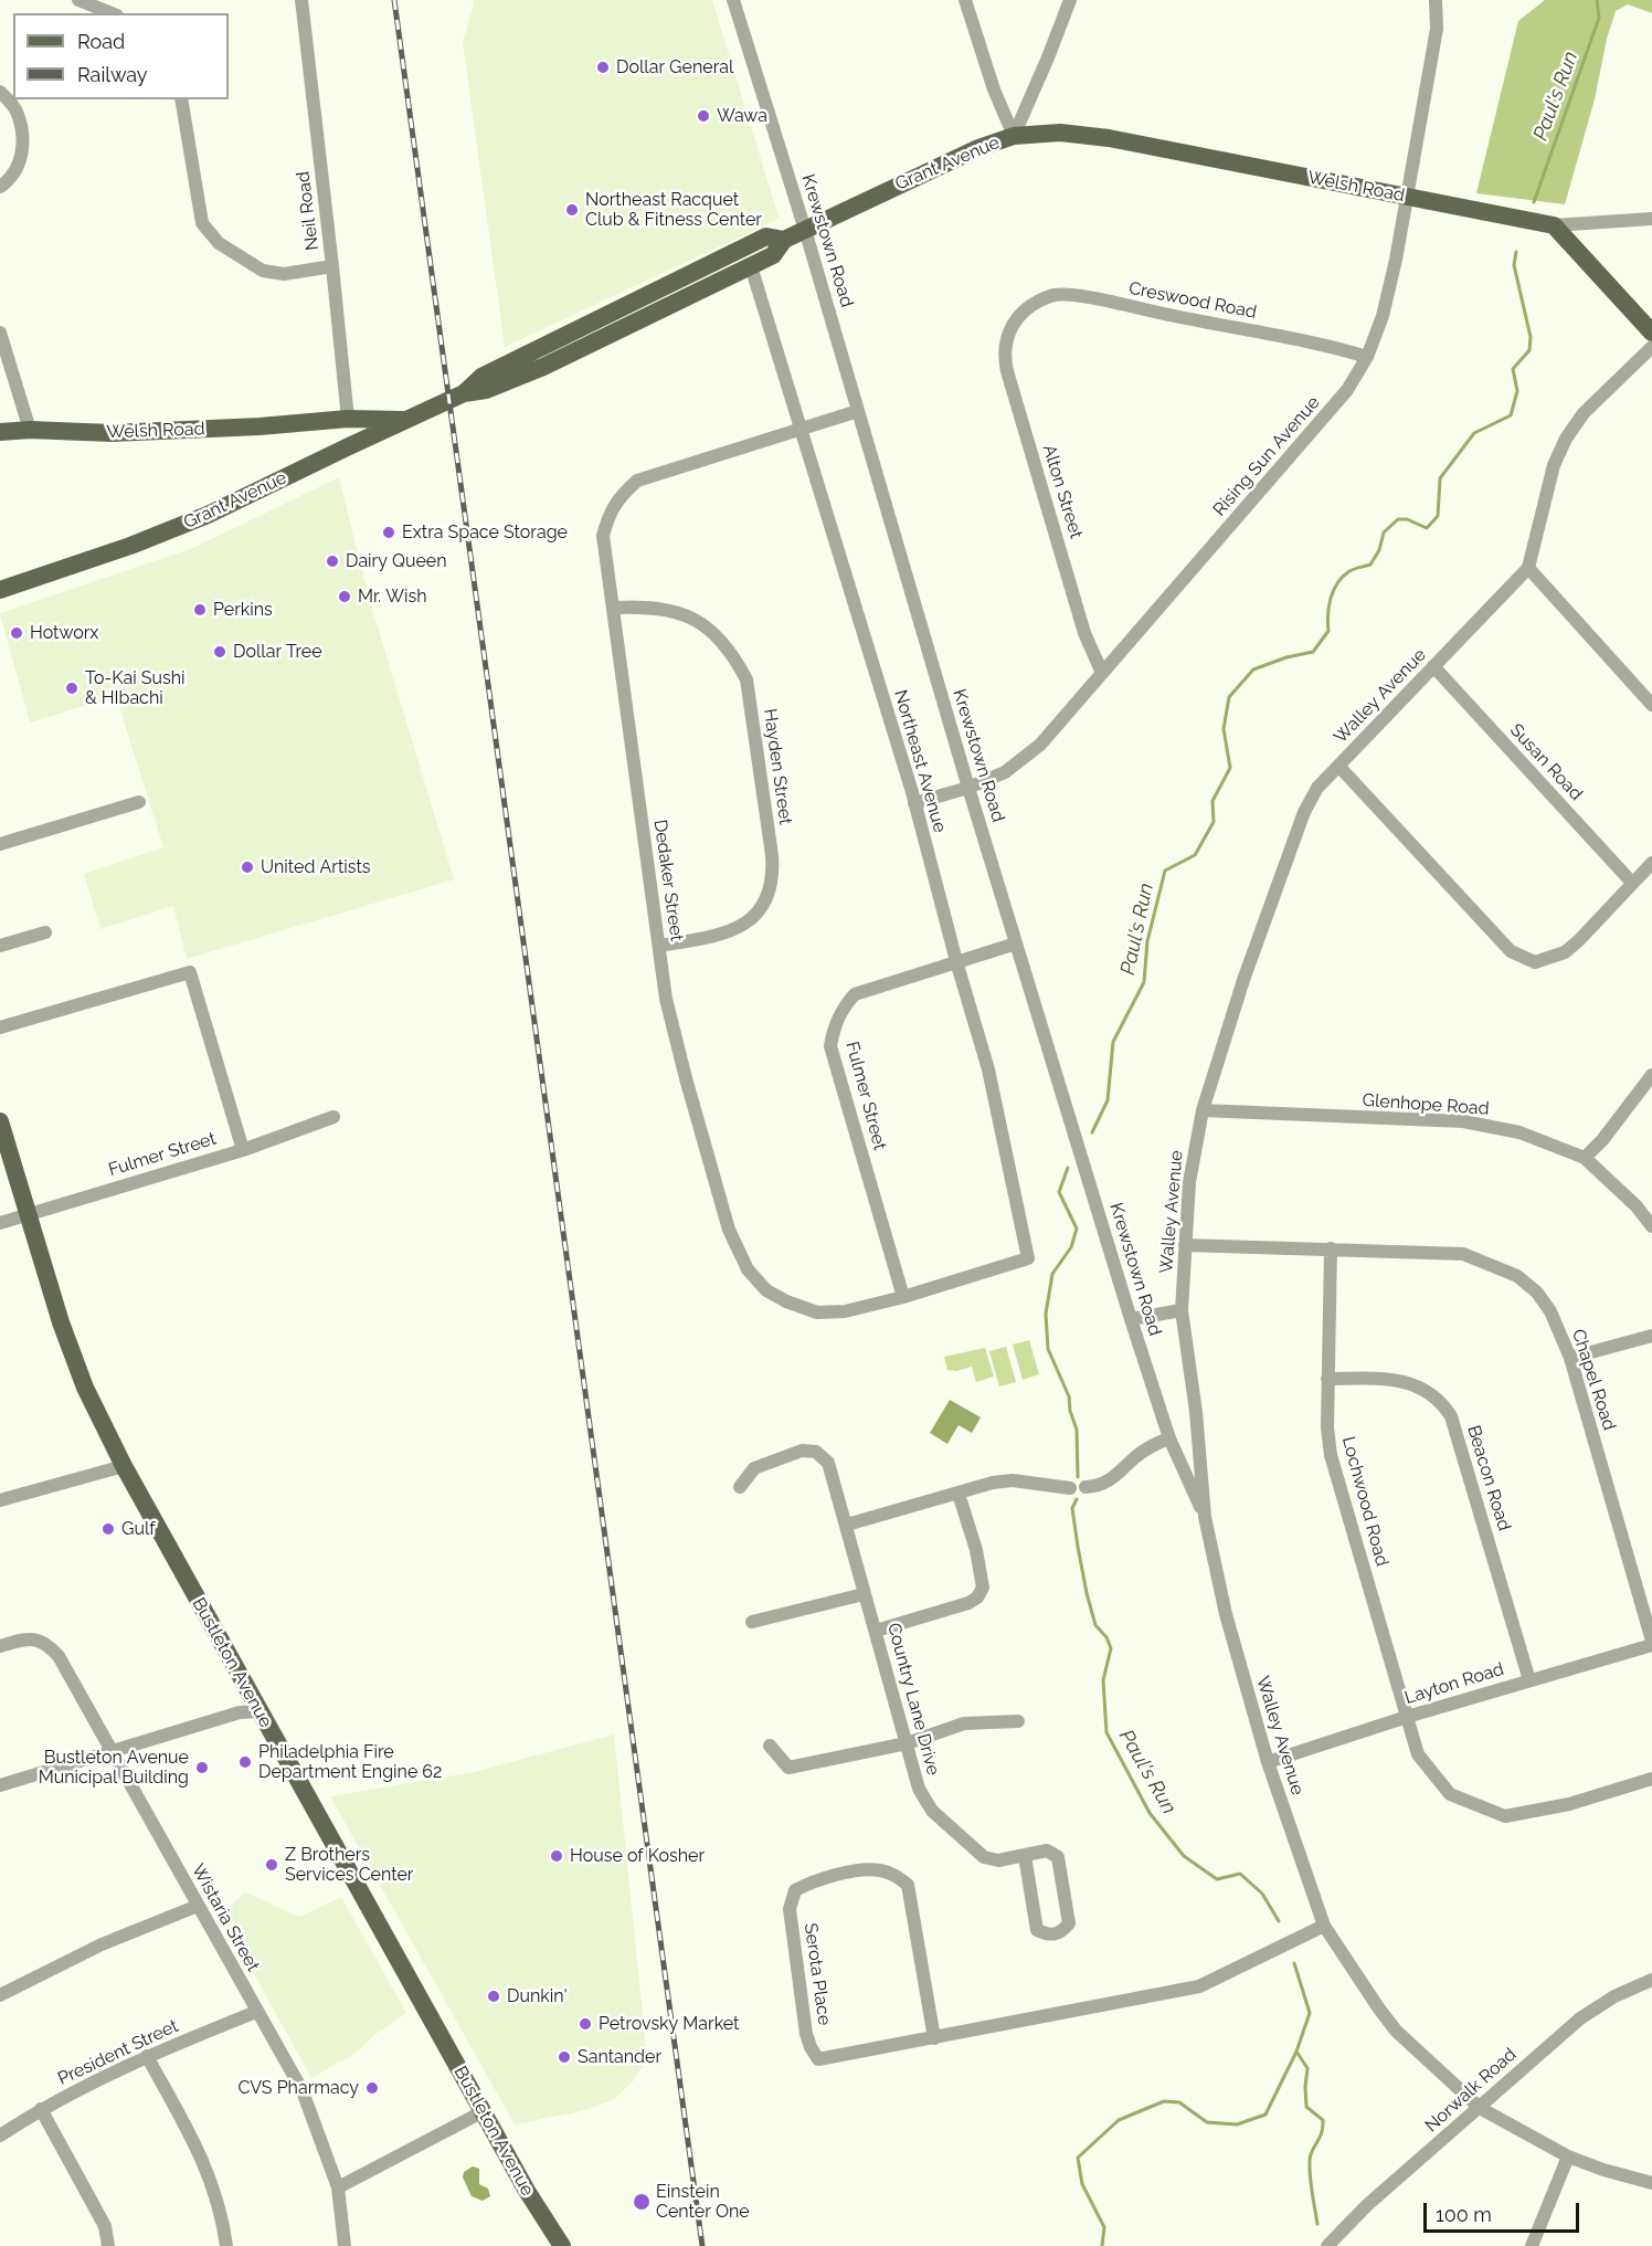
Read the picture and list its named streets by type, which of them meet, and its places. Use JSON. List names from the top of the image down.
{
  "streets": {
    "main road": ["Grant Avenue", "Welsh Road", "Bustleton Avenue"],
    "street": [
      "Neil Road",
      "Krewstown Road",
      "Creswood Road",
      "Rising Sun Avenue",
      "Alton Street",
      "Walley Avenue",
      "Northeast Avenue",
      "Susan Road",
      "Hayden Street",
      "Dedaker Street",
      "Fulmer Street",
      "Glenhope Road",
      "Chapel Road",
      "Beacon Road",
      "Lochwood Road",
      "Layton Road",
      "Country Lane Drive",
      "Wistaria Street",
      "Serota Place",
      "President Street",
      "Norwalk Road"
    ]
  },
  "crossings": [
    ["Grant Avenue", "Welsh Road"],
    ["Grant Avenue", "Krewstown Road"],
    ["Grant Avenue", "Northeast Avenue"],
    ["Welsh Road", "Neil Road"],
    ["Welsh Road", "Rising Sun Avenue"],
    ["Krewstown Road", "Rising Sun Avenue"],
    ["Krewstown Road", "Walley Avenue"],
    ["Krewstown Road", "Fulmer Street"],
    ["Creswood Road", "Rising Sun Avenue"],
    ["Creswood Road", "Alton Street"],
    ["Rising Sun Avenue", "Alton Street"],
    ["Rising Sun Avenue", "Northeast Avenue"],
    ["Walley Avenue", "Susan Road"],
    ["Walley Avenue", "Glenhope Road"],
    ["Walley Avenue", "Chapel Road"],
    ["Walley Avenue", "Layton Road"],
    ["Walley Avenue", "Serota Place"],
    ["Walley Avenue", "Norwalk Road"],
    ["Northeast Avenue", "Dedaker Street"],
    ["Northeast Avenue", "Fulmer Street"],
    ["Hayden Street", "Dedaker Street"],
    ["Dedaker Street", "Fulmer Street"],
    ["Fulmer Street", "Bustleton Avenue"],
    ["Chapel Road", "Lochwood Road"],
    ["Chapel Road", "Layton Road"],
    ["Beacon Road", "Lochwood Road"],
    ["Beacon Road", "Layton Road"],
    ["Lochwood Road", "Layton Road"],
    ["Wistaria Street", "President Street"]
  ],
  "water": ["Paul's Run"],
  "places": [
    "Dollar General",
    "Wawa",
    "Northeast Racquet Club & Fitness Center",
    "Extra Space Storage",
    "Dairy Queen",
    "Mr. Wish",
    "Perkins",
    "Hotworx",
    "Dollar Tree",
    "To-Kai Sushi & HIbachi",
    "United Artists",
    "Gulf",
    "Philadelphia Fire Department Engine 62",
    "Bustleton Avenue Municipal Building",
    "House of Kosher",
    "Z Brothers Services Center",
    "Dunkin'",
    "Petrovsky Market",
    "Santander",
    "CVS Pharmacy",
    "Einstein Center One"
  ],
  "legend": ["Road", "Railway"],
  "scale_bar": "100 m"
}
